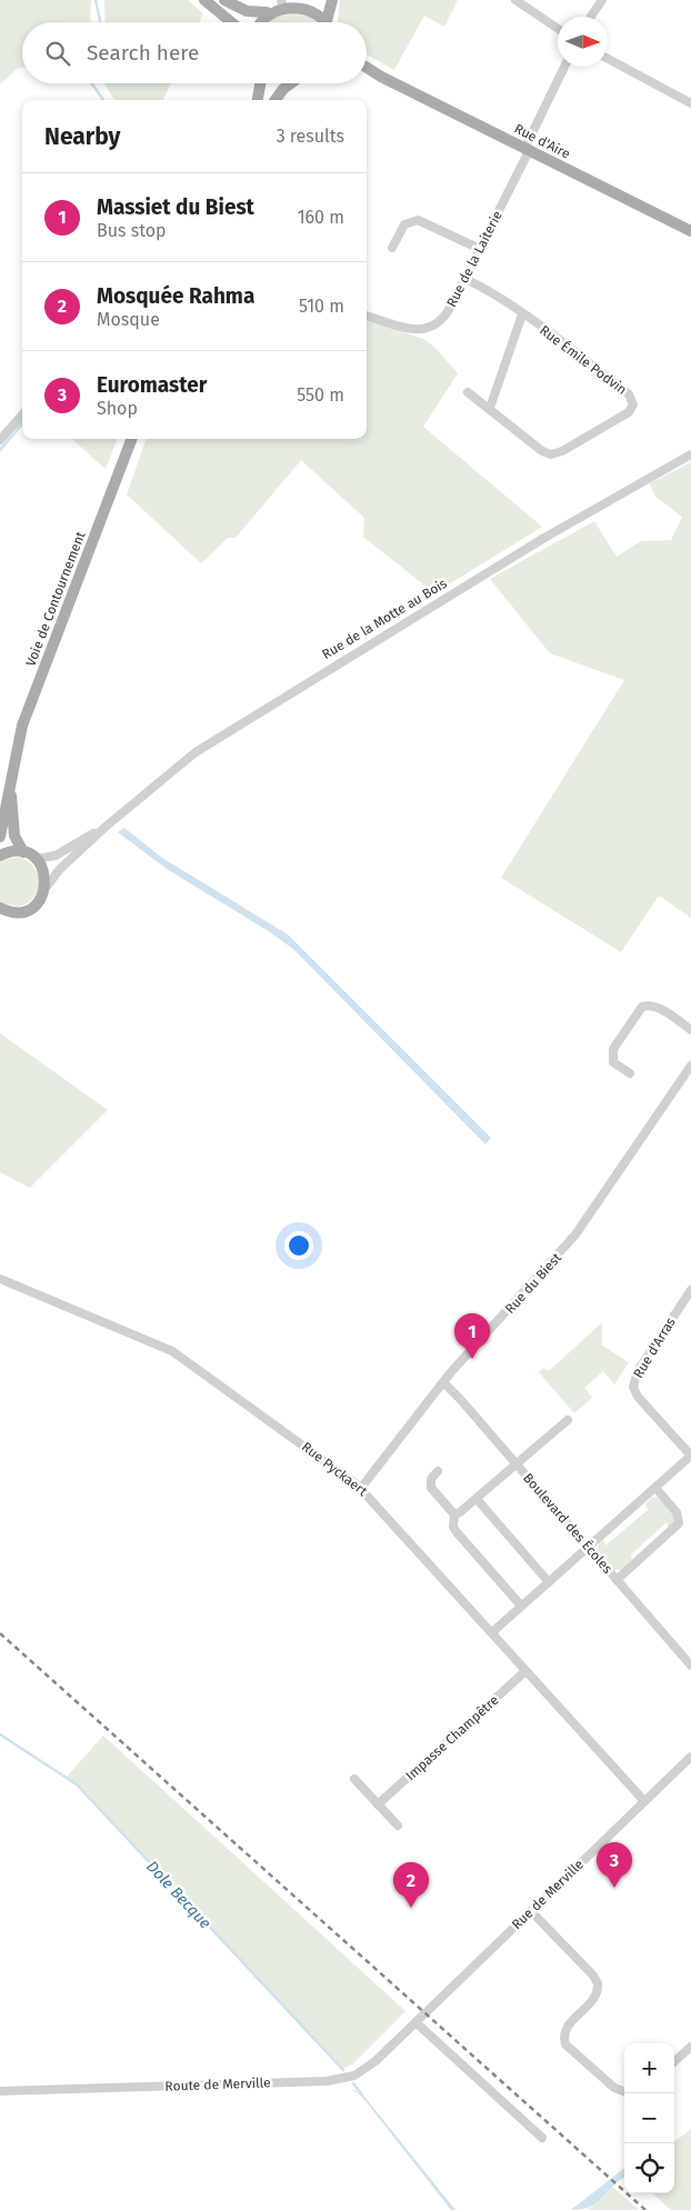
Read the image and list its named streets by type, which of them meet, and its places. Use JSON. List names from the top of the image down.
{
  "streets": {
    "main road": ["Rue d'Aire", "Voie de Contournement"],
    "street": [
      "Rue de la Laiterie",
      "Rue Émile Podvin",
      "Rue de la Motte au Bois",
      "Rue du Biest",
      "Rue d'Arras",
      "Rue Pyckaert",
      "Boulevard des Écoles",
      "Impasse Champêtre",
      "Rue de Merville",
      "Route de Merville"
    ]
  },
  "crossings": [
    ["Rue d'Aire", "Rue de la Laiterie"],
    ["Rue de la Laiterie", "Rue Émile Podvin"],
    ["Rue du Biest", "Rue Pyckaert"],
    ["Rue du Biest", "Boulevard des Écoles"],
    ["Rue Pyckaert", "Impasse Champêtre"],
    ["Rue Pyckaert", "Rue de Merville"],
    ["Rue de Merville", "Route de Merville"]
  ],
  "water": ["Dole Becque"],
  "north": "right",
  "page": {
    "search": "Search here",
    "heading": ["Nearby", "3 results"],
    "list": [
      {
        "mark": "1",
        "name": "Massiet du Biest",
        "note": "Bus stop",
        "value": "160 m"
      },
      {
        "mark": "2",
        "name": "Mosquée Rahma",
        "note": "Mosque",
        "value": "510 m"
      },
      {
        "mark": "3",
        "name": "Euromaster",
        "note": "Shop",
        "value": "550 m"
      }
    ],
    "pins": ["1", "3", "2"],
    "map_buttons": ["+", "−"]
  }
}
